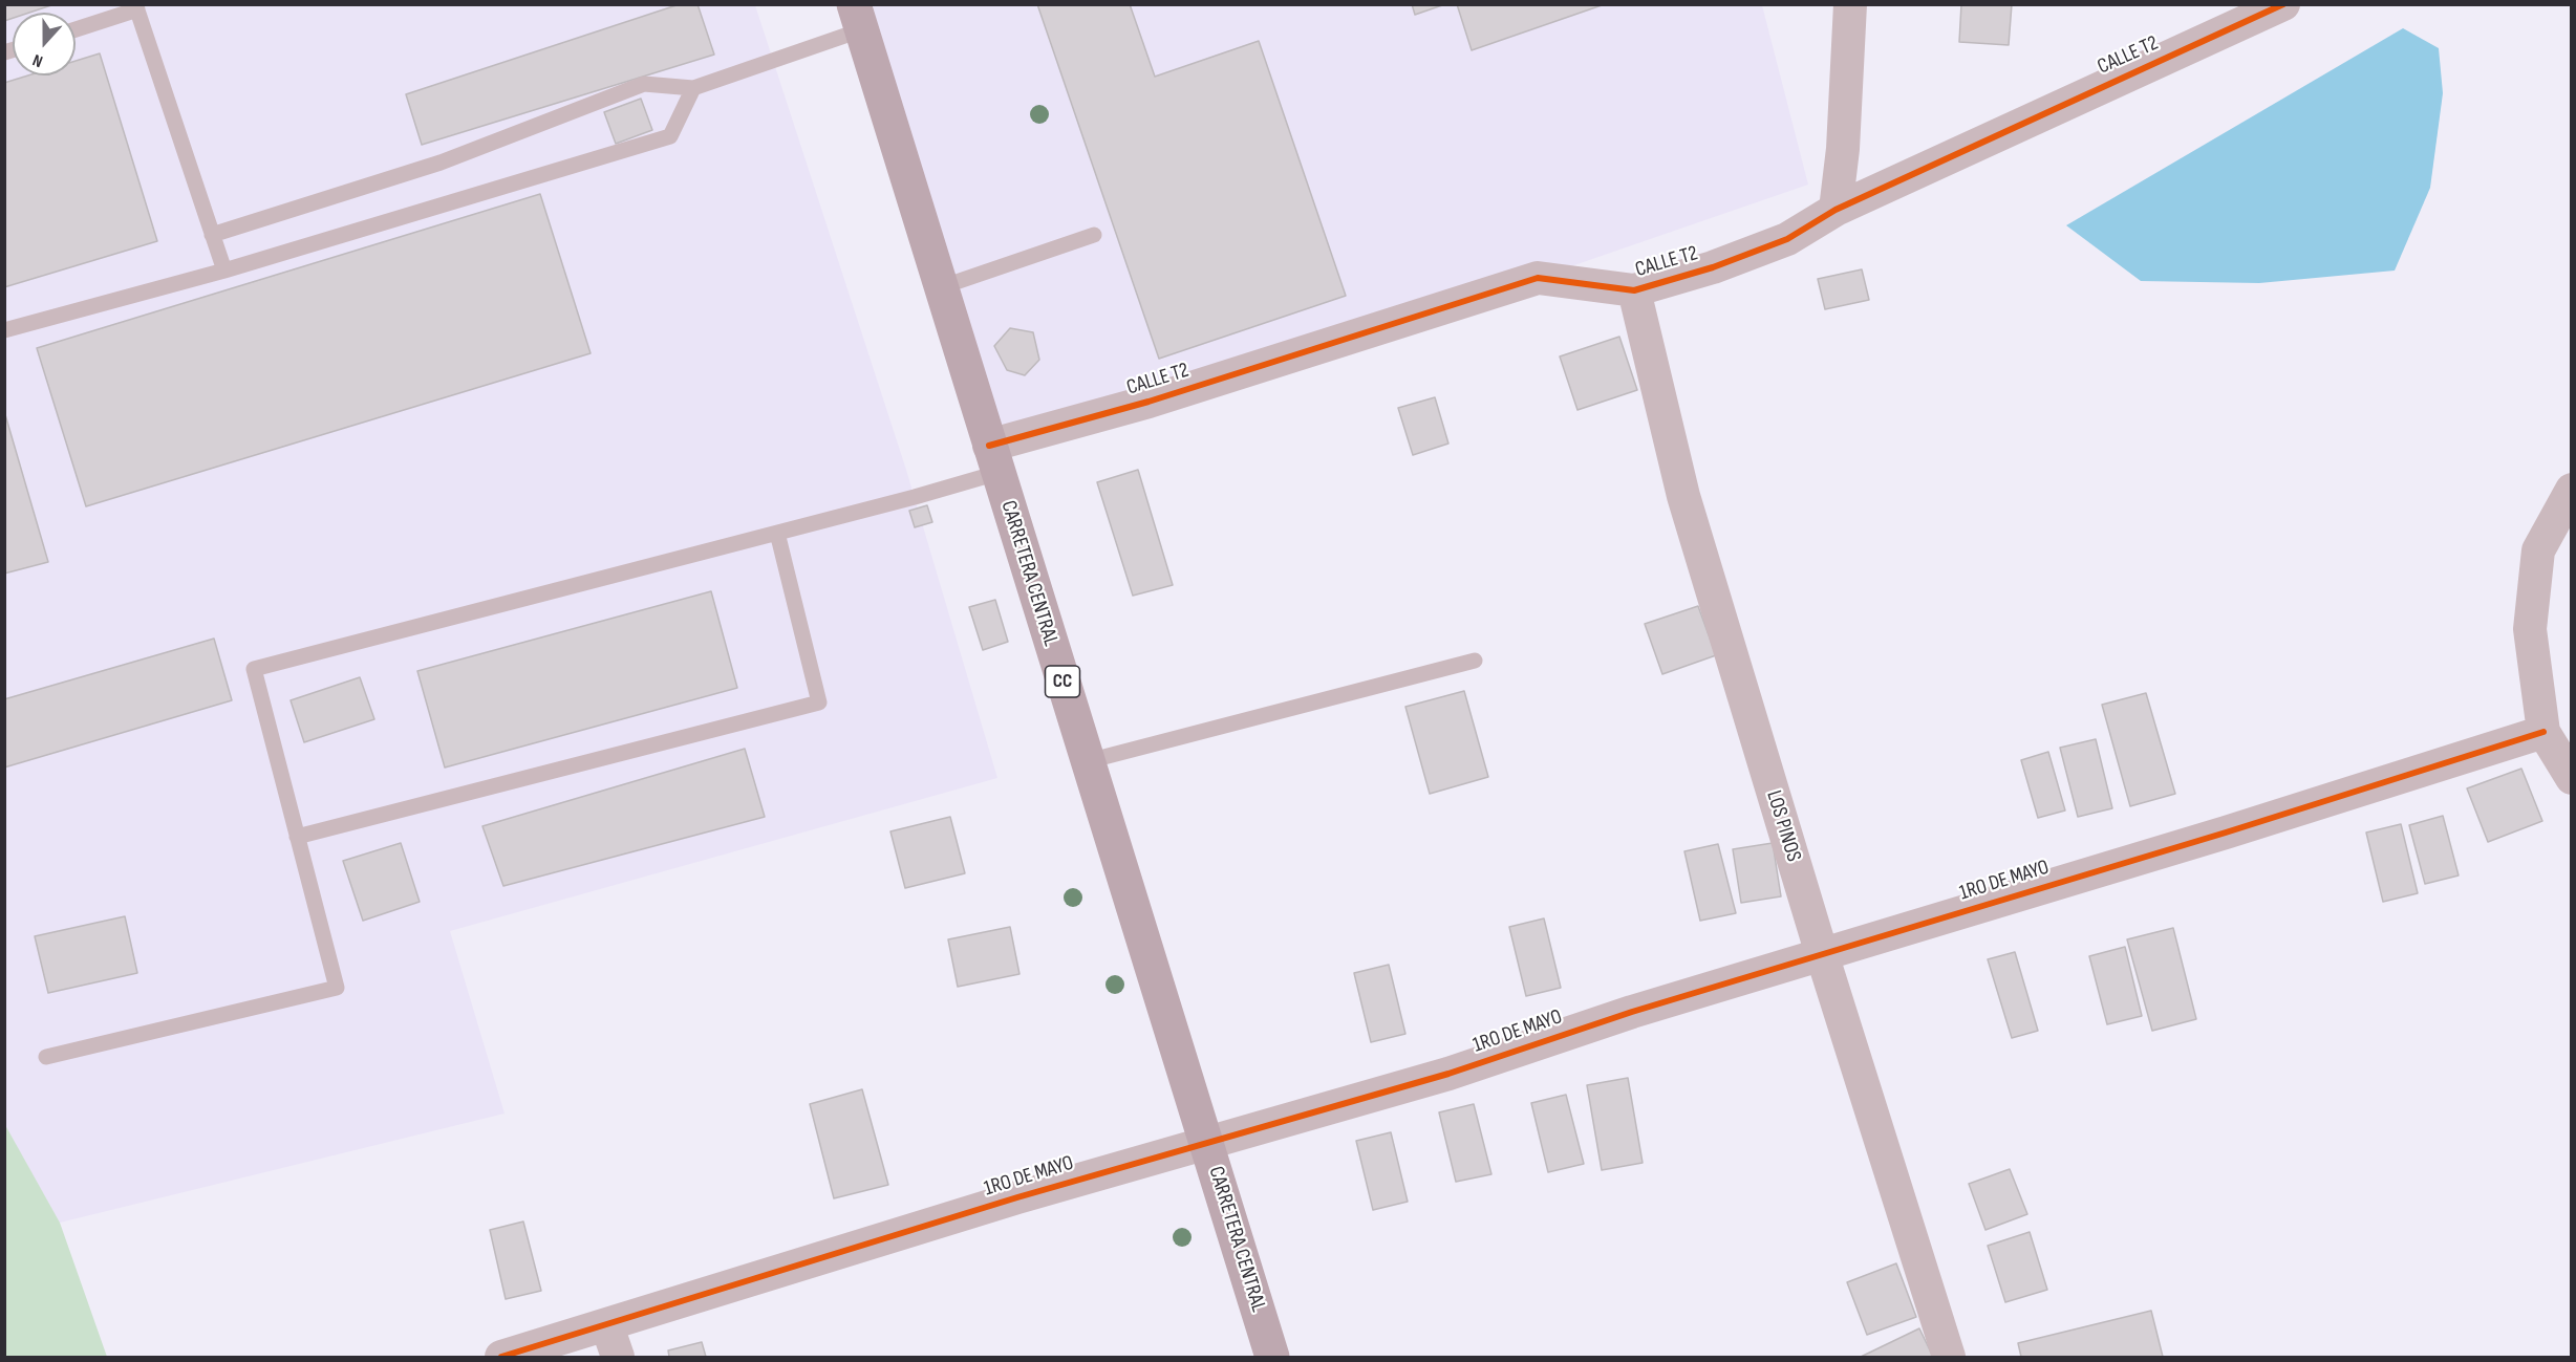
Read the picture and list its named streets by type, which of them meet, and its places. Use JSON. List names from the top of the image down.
{
  "streets": {
    "highway": ["CARRETERA CENTRAL", "CC"],
    "street": ["CALLE T2", "LOS PINOS", "1RO DE MAYO"]
  },
  "crossings": [
    ["CALLE T2", "CARRETERA CENTRAL"],
    ["CALLE T2", "LOS PINOS"],
    ["CARRETERA CENTRAL", "1RO DE MAYO"],
    ["LOS PINOS", "1RO DE MAYO"]
  ],
  "north": "bottom"
}
